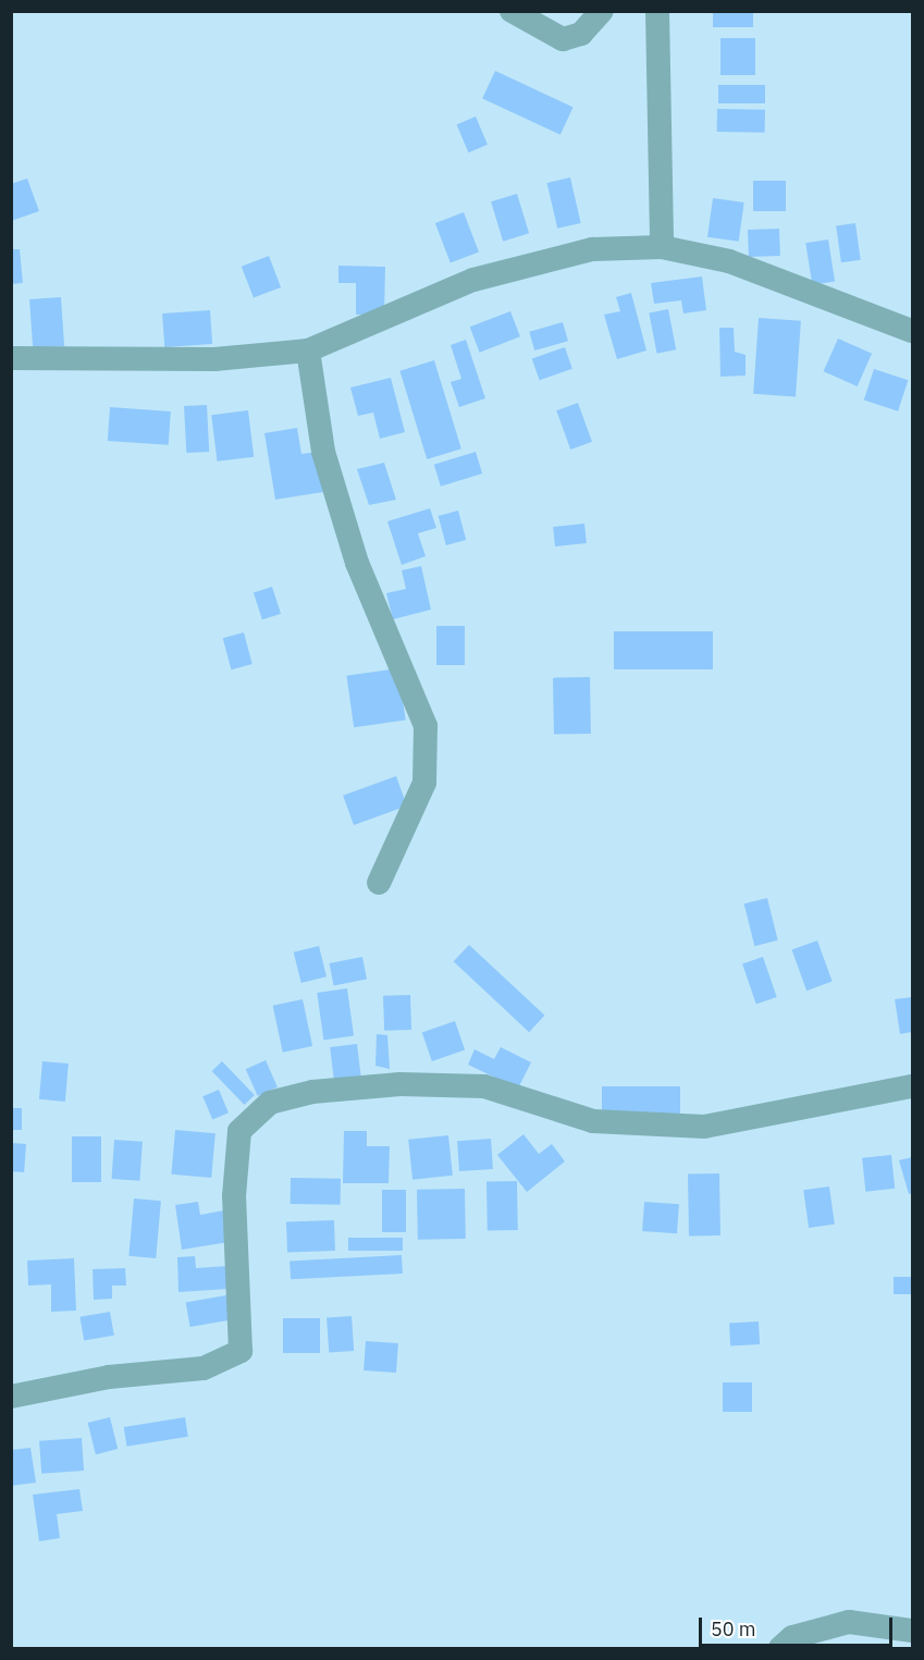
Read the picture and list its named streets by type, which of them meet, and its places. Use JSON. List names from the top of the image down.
{
  "scale_bar": "50 m"
}
